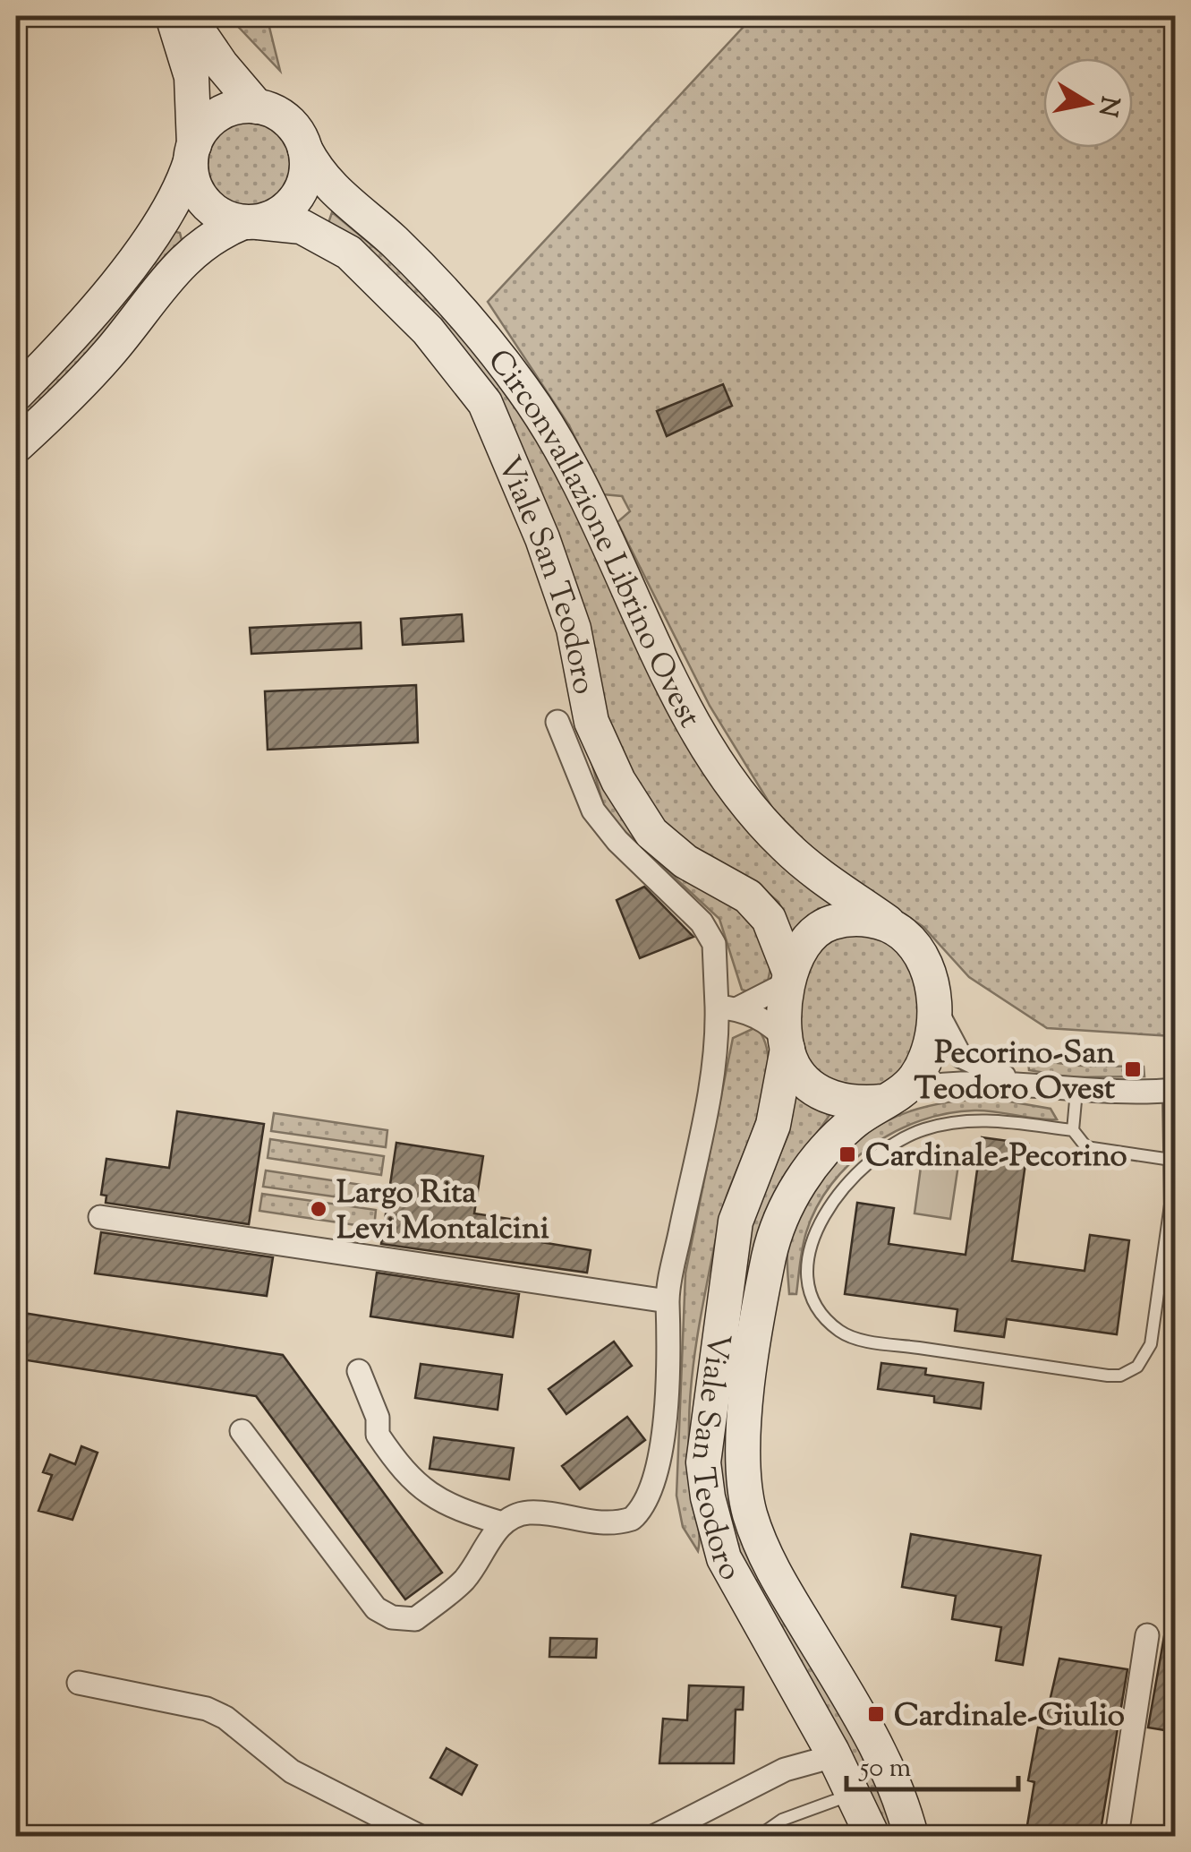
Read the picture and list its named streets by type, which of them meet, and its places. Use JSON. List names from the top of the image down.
{
  "streets": {
    "main road": ["Circonvallazione Librino Ovest", "Viale San Teodoro"]
  },
  "crossings": [
    ["Circonvallazione Librino Ovest", "Viale San Teodoro"]
  ],
  "places": {
    "transit": ["Pecorino-San Teodoro Ovest", "Cardinale-Pecorino", "Cardinale-Giulio"],
    "other": ["Largo Rita Levi Montalcini"]
  },
  "scale_bar": "50 m",
  "north": "right"
}
